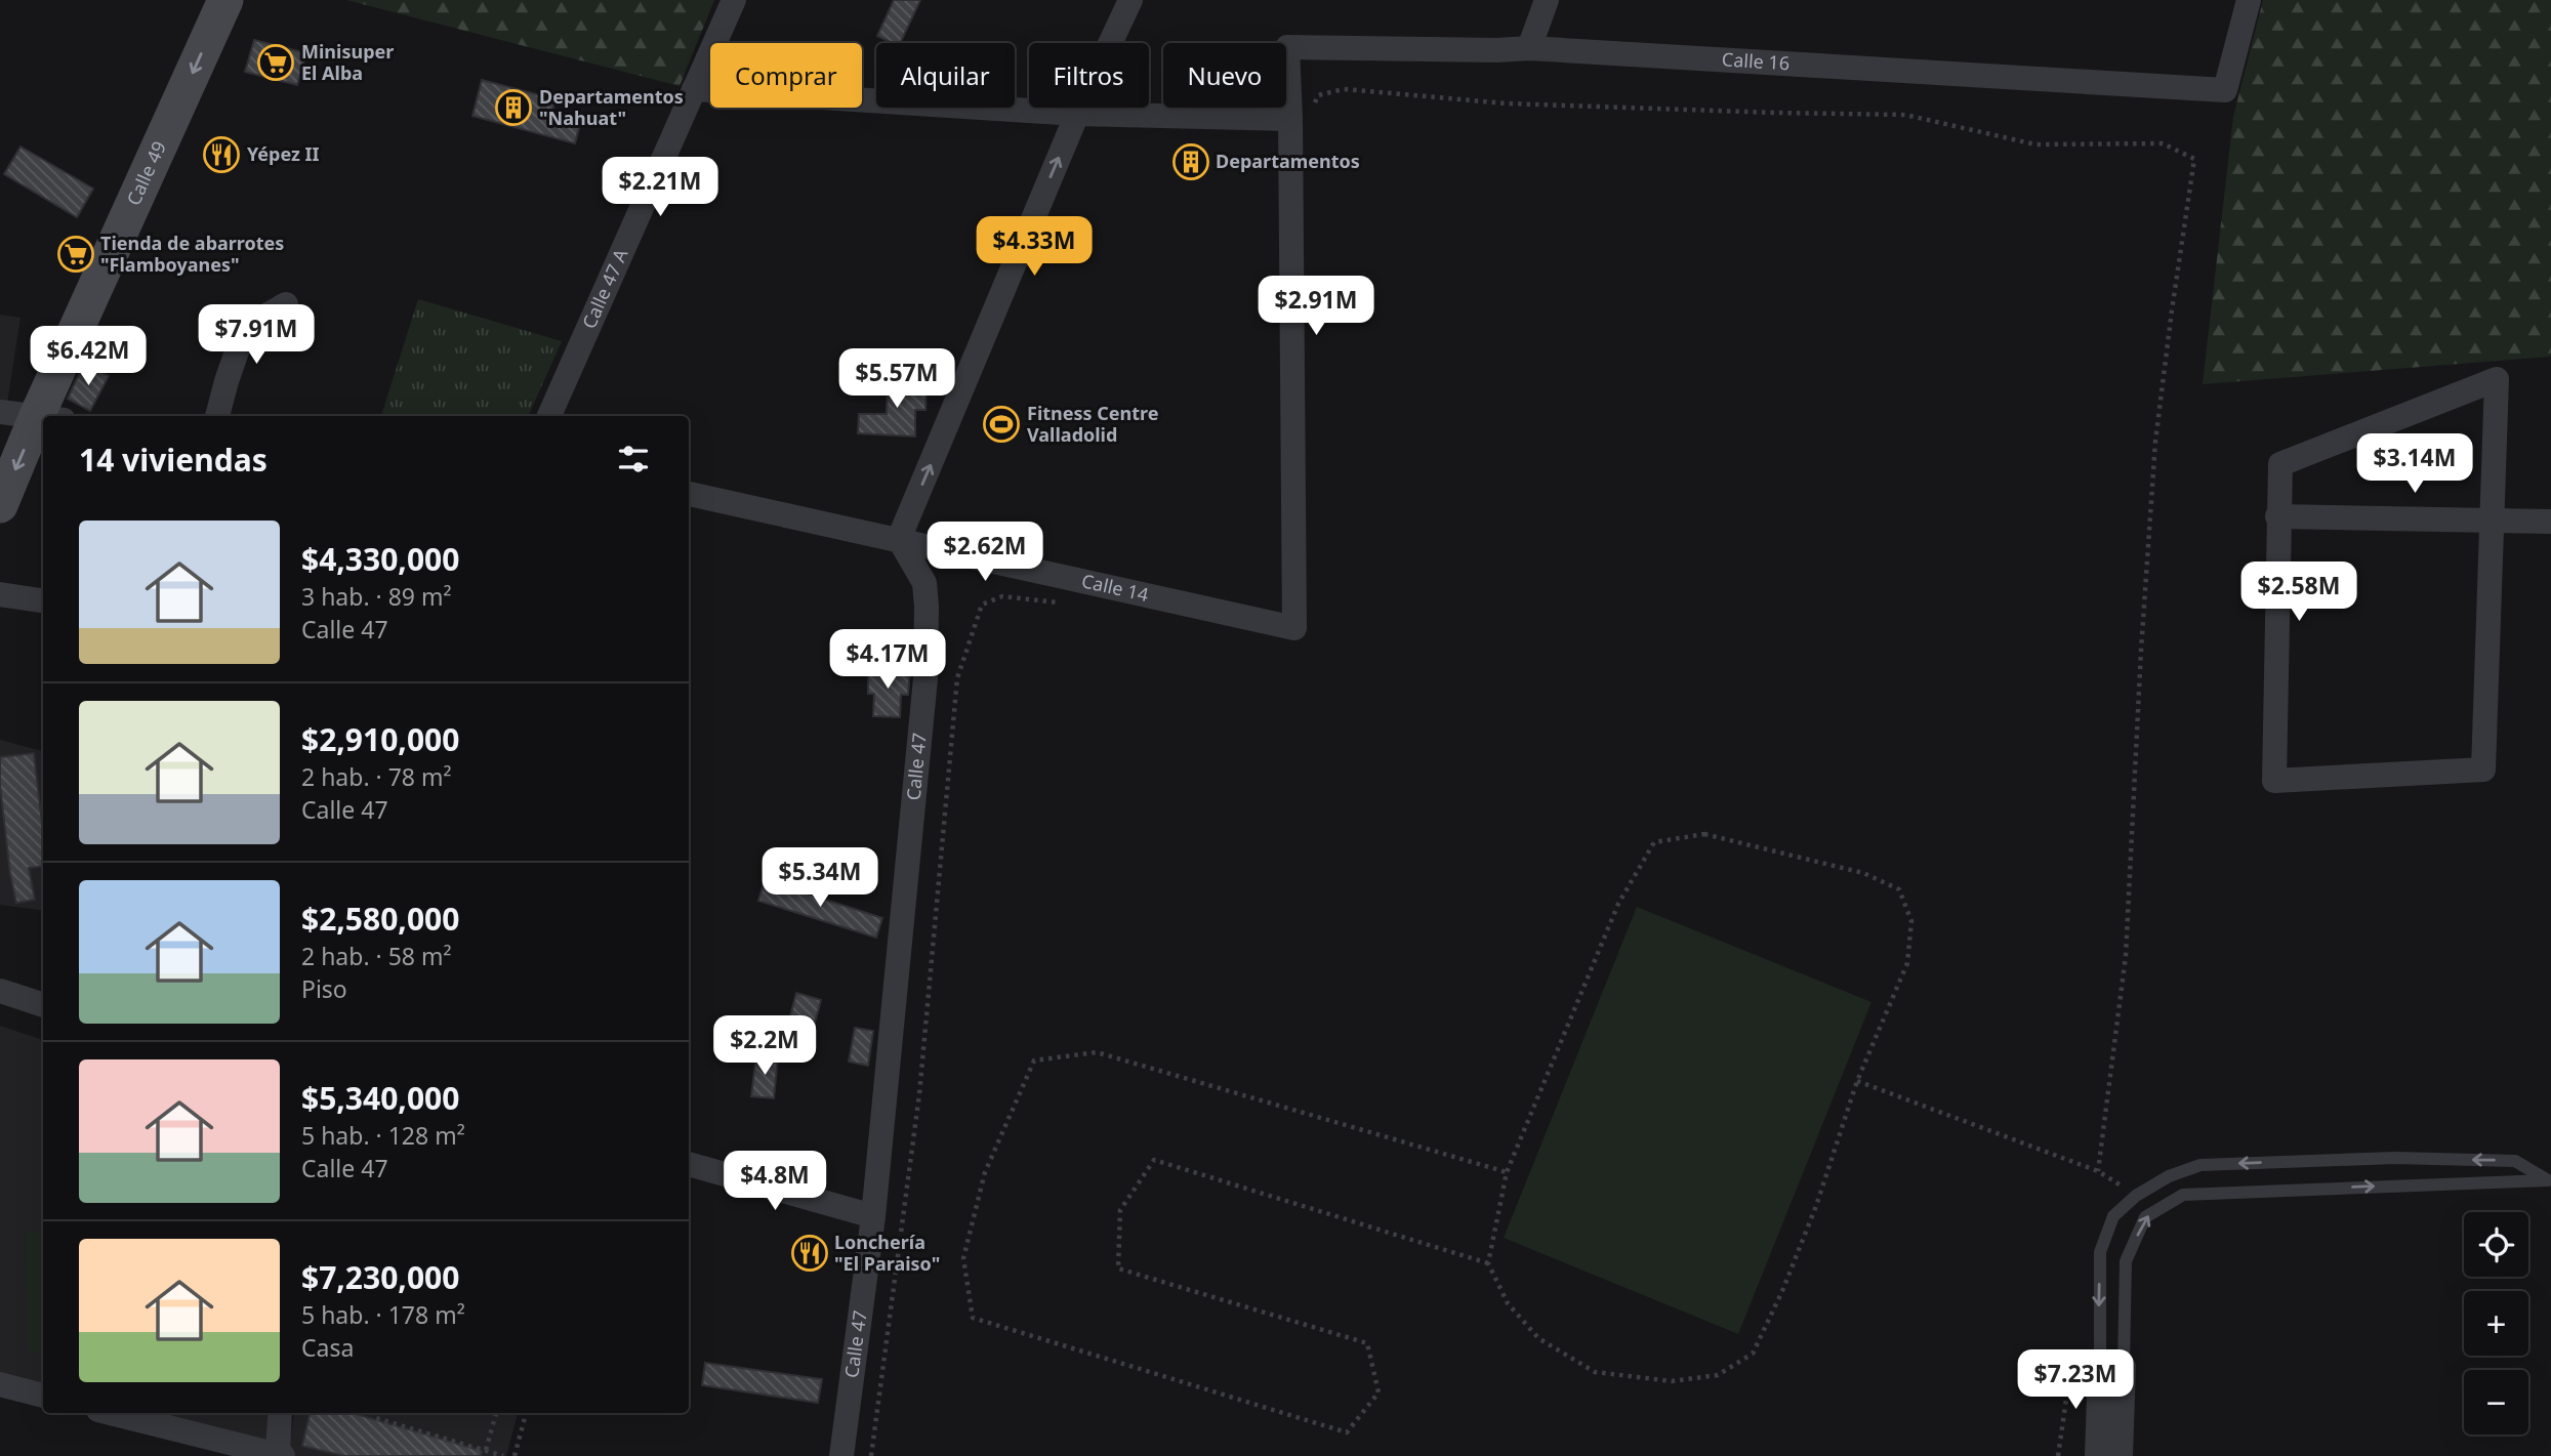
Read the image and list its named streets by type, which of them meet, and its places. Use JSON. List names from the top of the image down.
{
  "streets": {
    "street": [
      "Calle 16",
      "Calle 49",
      "Calle 47 A",
      "Calle 14",
      "Calle 47"
    ]
  },
  "crossings": [
    ["Calle 16", "Calle 14"],
    ["Calle 14", "Calle 47"]
  ],
  "one_way": ["Calle 49"],
  "places": {
    "supermarket": ["Minisuper El Alba", "Tienda de abarrotes \"Flamboyanes\""],
    "building": ["Departamentos \"Nahuat\"", "Departamentos"],
    "restaurant": ["Yépez II", "Lonchería \"El Paraiso\""],
    "sports": ["Fitness Centre Valladolid"]
  },
  "page": {
    "chip": [
      "Comprar",
      "Alquilar",
      "Filtros",
      "Nuevo"
    ],
    "price": [
      "$2.21M",
      "$4.33M",
      "$2.91M",
      "$7.91M",
      "$6.42M",
      "$5.57M",
      "$3.14M",
      "$2.62M",
      "$2.58M",
      "$4.17M",
      "$5.34M",
      "$2.2M",
      "$4.8M",
      "$7.23M"
    ],
    "heading": "14 viviendas",
    "list": [
      {
        "name": "$4,330,000",
        "note": "3 hab. · 89 m² · Calle 47"
      },
      {
        "name": "$2,910,000",
        "note": "2 hab. · 78 m² · Calle 47"
      },
      {
        "name": "$2,580,000",
        "note": "2 hab. · 58 m² · Piso"
      },
      {
        "name": "$5,340,000",
        "note": "5 hab. · 128 m² · Calle 47"
      },
      {
        "name": "$7,230,000",
        "note": "5 hab. · 178 m² · Casa"
      }
    ],
    "map_buttons": ["+", "−"]
  }
}
